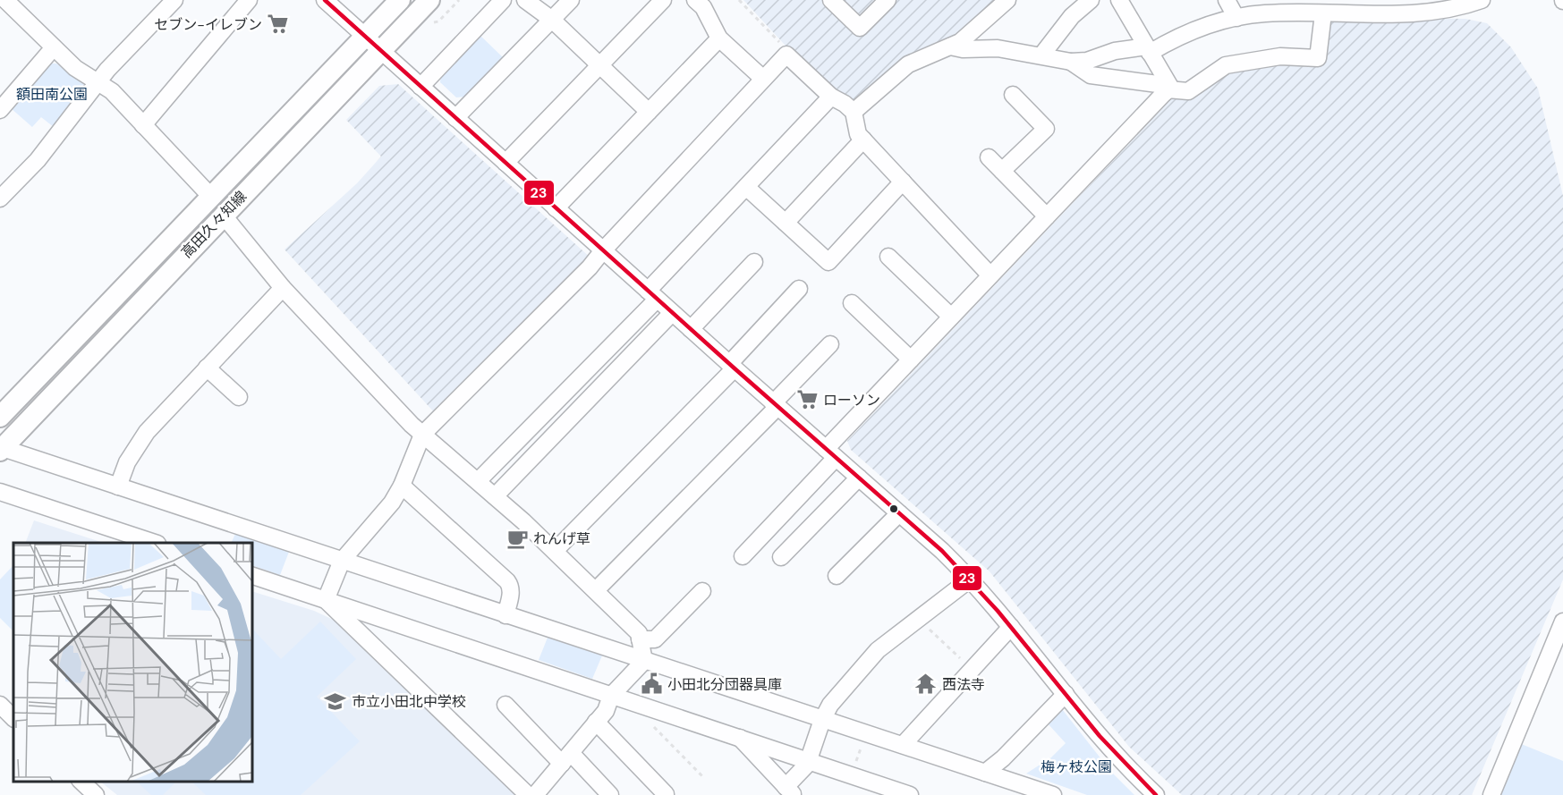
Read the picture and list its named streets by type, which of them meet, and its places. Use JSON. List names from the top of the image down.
{
  "streets": {
    "main road": ["高田久々知線"]
  },
  "parks": ["額田南公園", "梅ヶ枝公園"],
  "places": {
    "supermarket": ["セブン-イレブン", "ローソン"],
    "cafe": ["れんげ草"],
    "public building": ["小田北分団器具庫"],
    "temple": ["西法寺"],
    "school or university": ["市立小田北中学校"]
  },
  "lines": ["transit line 23"]
}
